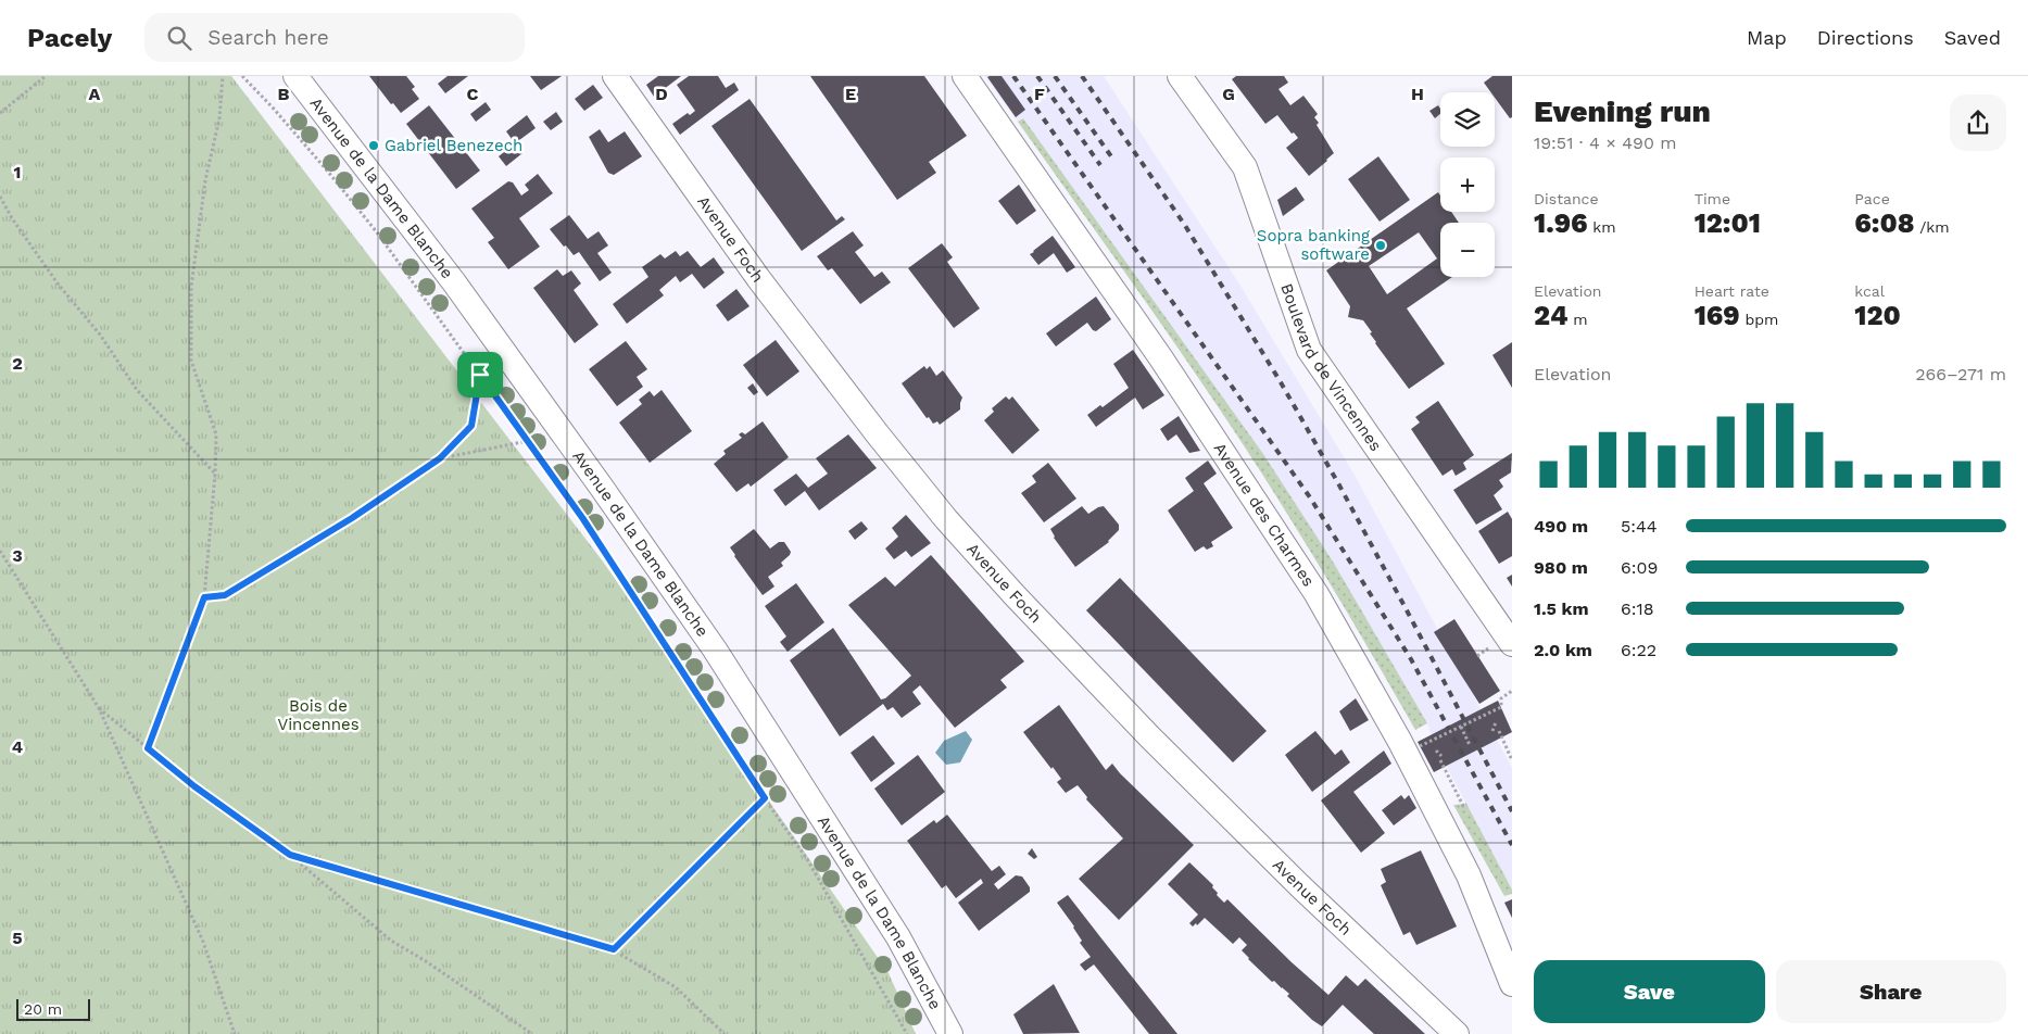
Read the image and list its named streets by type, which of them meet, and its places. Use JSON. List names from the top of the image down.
{
  "streets": {
    "street": [
      "Avenue de la Dame Blanche",
      "Avenue Foch",
      "Boulevard de Vincennes",
      "Avenue des Charmes"
    ]
  },
  "parks": ["Bois de Vincennes"],
  "places": ["Gabriel Benezech", "Sopra banking software"],
  "scale_bar": "20 m",
  "page": {
    "header": "Pacely",
    "search": "Search here",
    "nav": ["Map", "Directions", "Saved"],
    "heading": ["Evening run", "19:51 · 4 × 490 m"],
    "map_buttons": ["+", "−"],
    "stats": [
      ["Distance", "1.96 km"],
      ["Time", "12:01"],
      ["Pace", "6:08 /km"],
      ["Elevation", "24 m"],
      ["Heart rate", "169 bpm"],
      ["kcal", "120"]
    ],
    "chart": ["Elevation", "266–271 m"],
    "list": [
      {
        "name": "490 m",
        "note": "5:44"
      },
      {
        "name": "980 m",
        "note": "6:09"
      },
      {
        "name": "1.5 km",
        "note": "6:18"
      },
      {
        "name": "2.0 km",
        "note": "6:22"
      }
    ],
    "buttons": ["Save", "Share"],
    "scale": "20 m"
  },
  "grid": {
    "columns": [
      "A",
      "B",
      "C",
      "D",
      "E",
      "F",
      "G",
      "H"
    ],
    "rows": [
      "1",
      "2",
      "3",
      "4",
      "5"
    ]
  }
}
